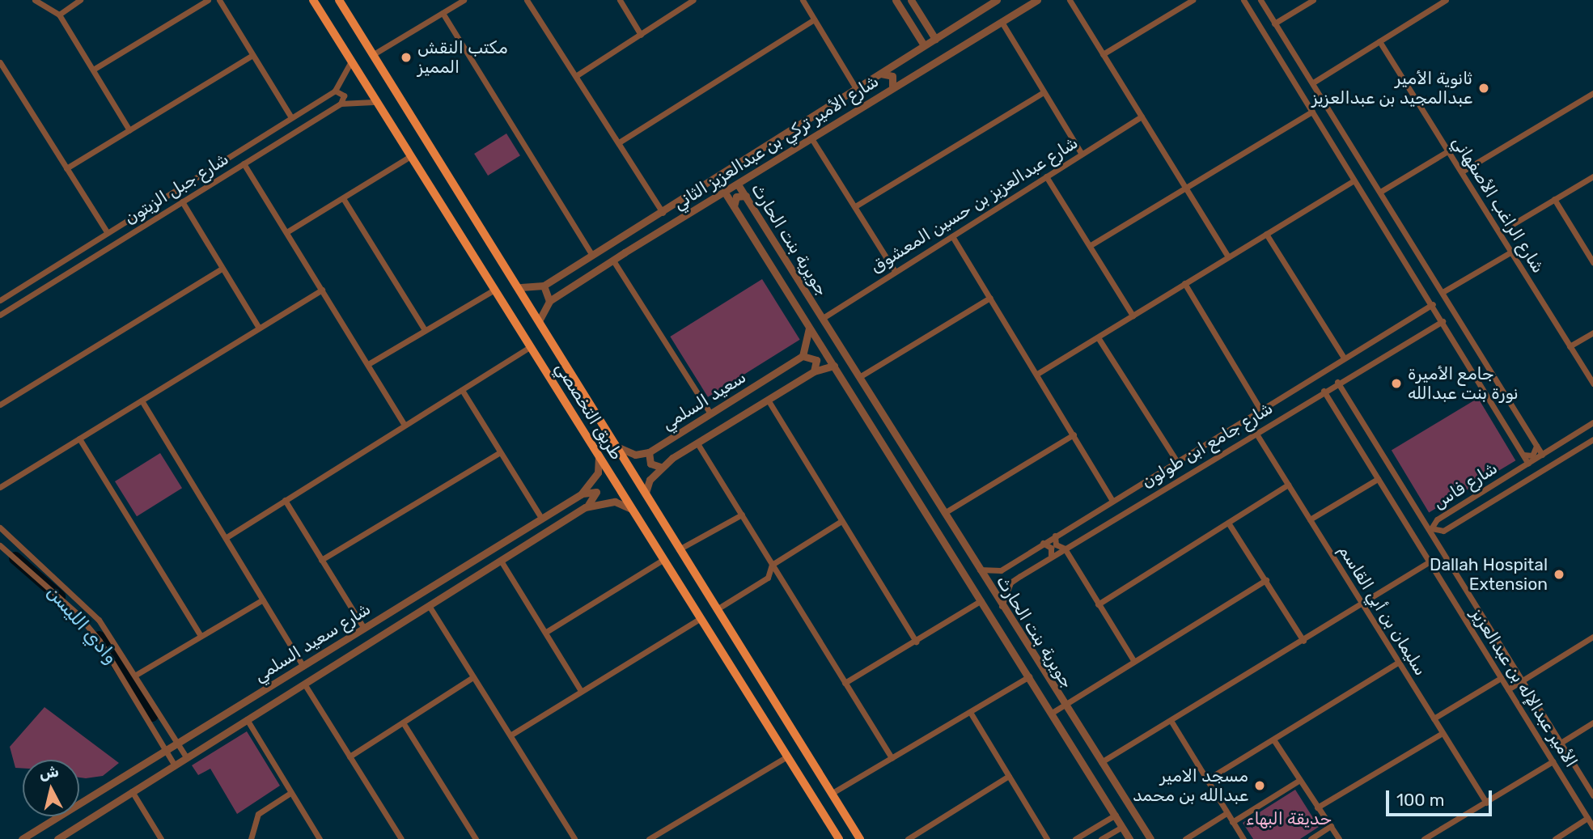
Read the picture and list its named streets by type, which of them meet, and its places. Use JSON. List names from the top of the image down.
{
  "streets": {
    "main road": ["طريق التخصصي"],
    "street": [
      "شارع الأمير تركي بن عبدالعزيز الثاني",
      "شارع جبل الزيتون",
      "شارع عبدالعزيز بن حسين المعشوق",
      "شارع الراغب الأصفهاني",
      "جويرية بنت الحارث",
      "سعيد السلمي",
      "شارع جامع ابن طولون",
      "شارع فاس",
      "سليمان بن أبي القاسم",
      "شارع سعيد السلمي",
      "الأمير عبدالإله بن عبدالعزيز"
    ]
  },
  "crossings": [
    ["شارع الأمير تركي بن عبدالعزيز الثاني", "جويرية بنت الحارث"],
    ["شارع الأمير تركي بن عبدالعزيز الثاني", "طريق التخصصي"],
    ["شارع جبل الزيتون", "طريق التخصصي"],
    ["شارع عبدالعزيز بن حسين المعشوق", "جويرية بنت الحارث"],
    ["جويرية بنت الحارث", "سعيد السلمي"],
    ["جويرية بنت الحارث", "شارع جامع ابن طولون"],
    ["سعيد السلمي", "طريق التخصصي"],
    ["طريق التخصصي", "شارع سعيد السلمي"],
    ["شارع جامع ابن طولون", "سليمان بن أبي القاسم"],
    ["شارع جامع ابن طولون", "الأمير عبدالإله بن عبدالعزيز"]
  ],
  "water": ["وادي الليسن"],
  "parks": ["حديقة البهاء"],
  "places": [
    "مكتب النقش المميز",
    "ثانوية الأمير عبدالمجيد بن عبدالعزيز",
    "جامع الأميرة نورة بنت عبدالله",
    "Dallah Hospital Extension",
    "مسجد الامير عبدالله بن محمد"
  ],
  "scale_bar": "100 m",
  "north": "top"
}
